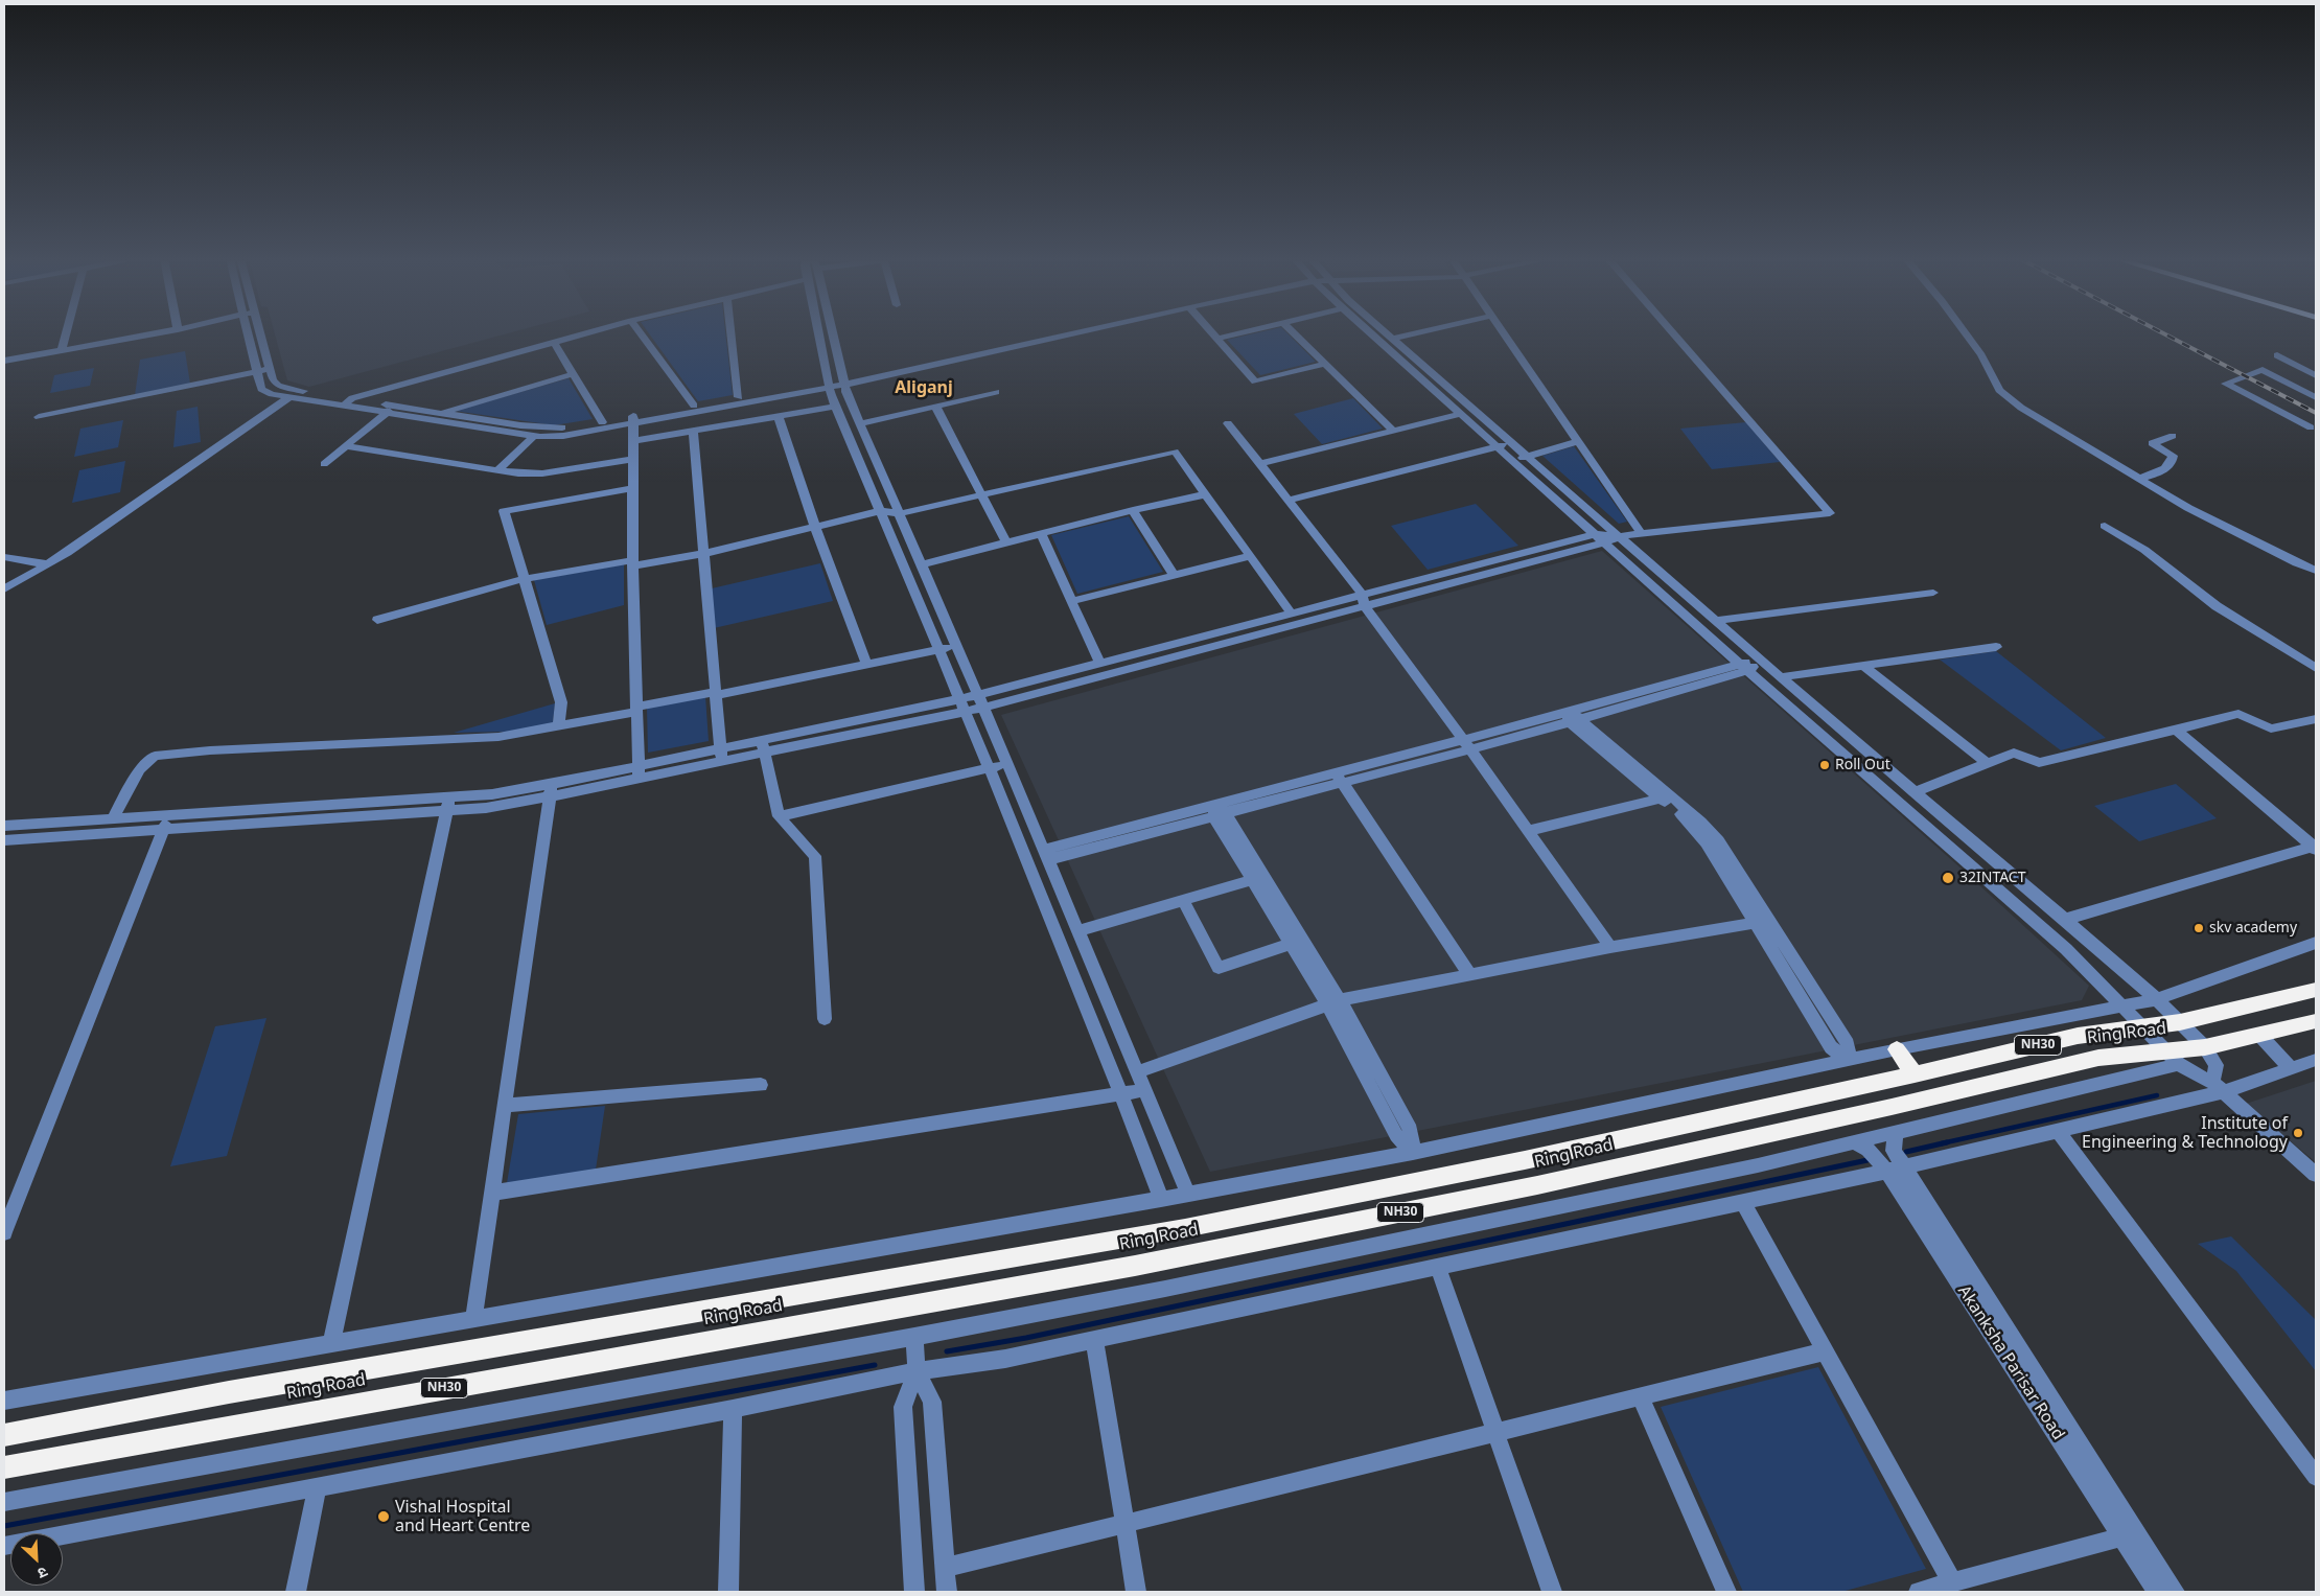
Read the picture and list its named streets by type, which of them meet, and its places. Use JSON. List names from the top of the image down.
{
  "streets": {
    "highway": ["Ring Road", "NH30"],
    "street": ["Akanksha Parisar Road"]
  },
  "districts": ["Aliganj"],
  "places": [
    "Roll Out",
    "32INTACT",
    "skv academy",
    "Institute of Engineering & Technology",
    "Vishal Hospital and Heart Centre"
  ],
  "north": "bottom right"
}
